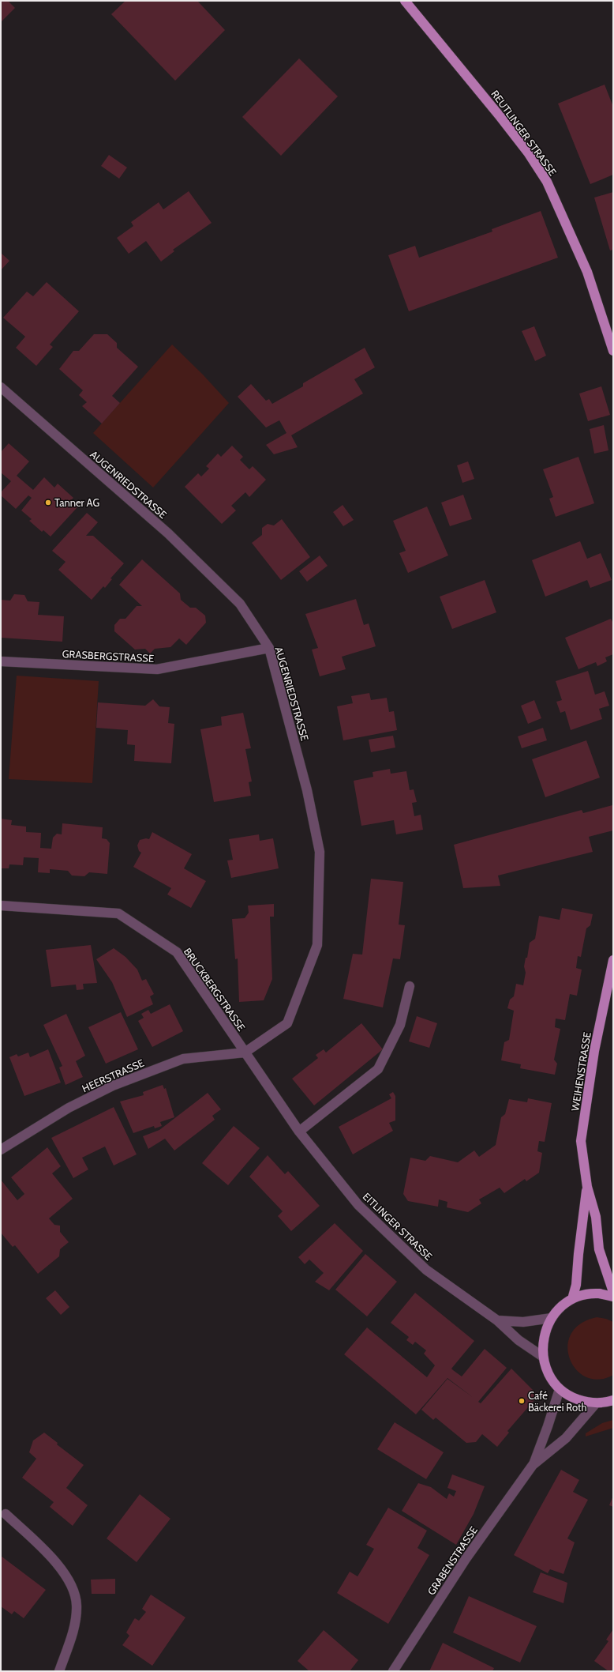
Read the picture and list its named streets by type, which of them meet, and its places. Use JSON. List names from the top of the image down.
{
  "streets": {
    "main road": ["REUTLINGER STRASSE", "WEIHENSTRASSE"],
    "street": [
      "AUGENRIEDSTRASSE",
      "GRASBERGSTRASSE",
      "BRUCKBERGSTRASSE",
      "HEERSTRASSE",
      "EITLINGER STRASSE",
      "GRABENSTRASSE"
    ]
  },
  "crossings": [
    ["AUGENRIEDSTRASSE", "GRASBERGSTRASSE"],
    ["AUGENRIEDSTRASSE", "BRUCKBERGSTRASSE"],
    ["AUGENRIEDSTRASSE", "HEERSTRASSE"],
    ["AUGENRIEDSTRASSE", "EITLINGER STRASSE"],
    ["BRUCKBERGSTRASSE", "HEERSTRASSE"],
    ["BRUCKBERGSTRASSE", "EITLINGER STRASSE"],
    ["HEERSTRASSE", "EITLINGER STRASSE"]
  ],
  "places": ["Tanner AG", "Café Bäckerei Roth"]
}
